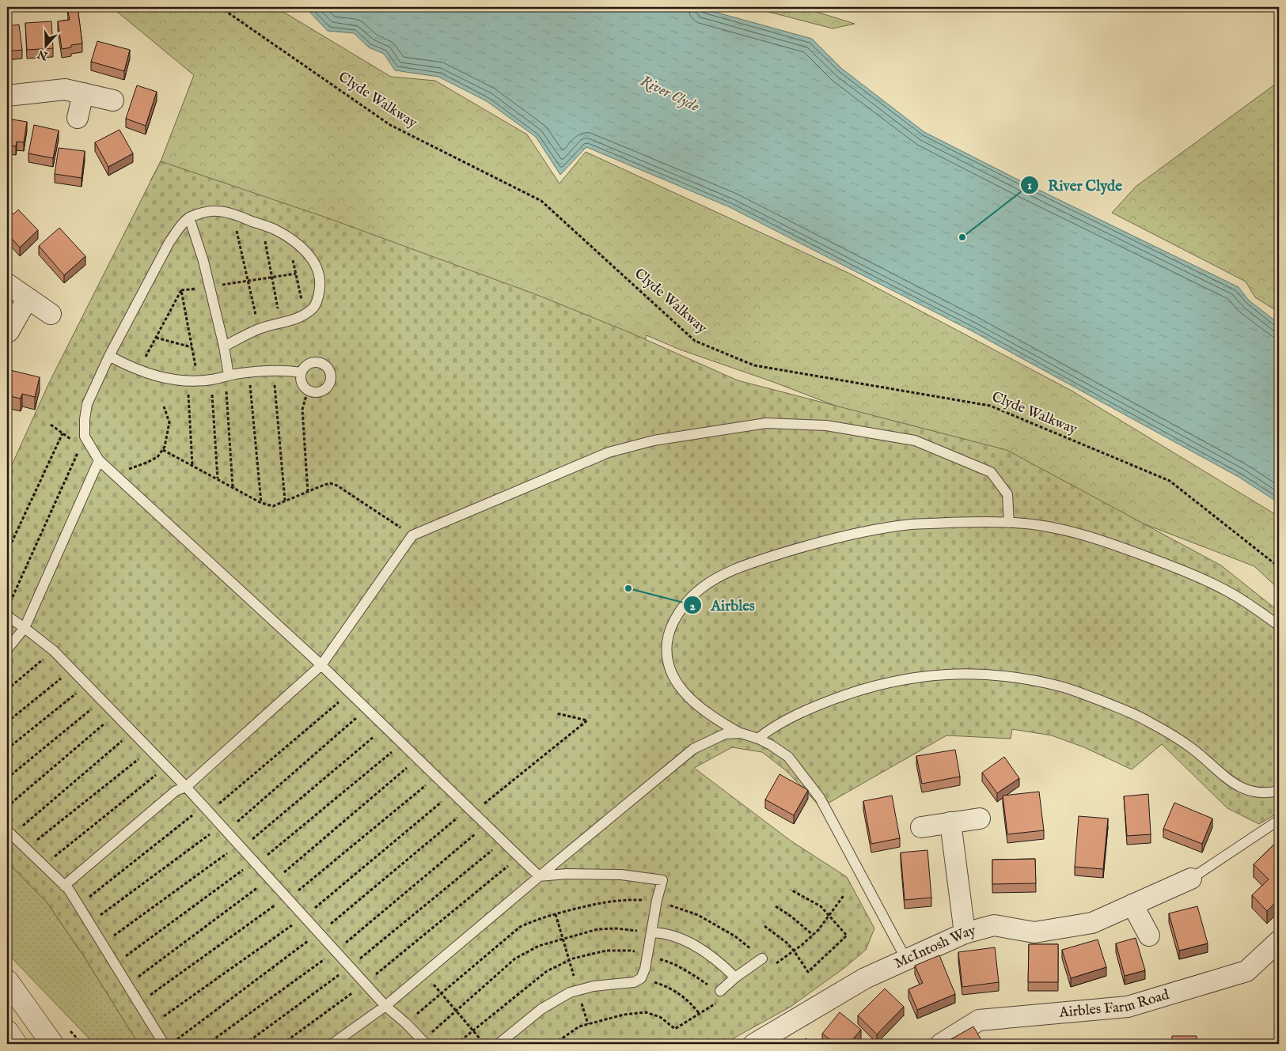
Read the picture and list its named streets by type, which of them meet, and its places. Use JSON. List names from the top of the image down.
{
  "streets": {
    "street": ["McIntosh Way", "Airbles Farm Road"],
    "path": ["Clyde Walkway"]
  },
  "water": ["River Clyde"],
  "places": ["River Clyde", "Airbles"],
  "north": "bottom"
}
